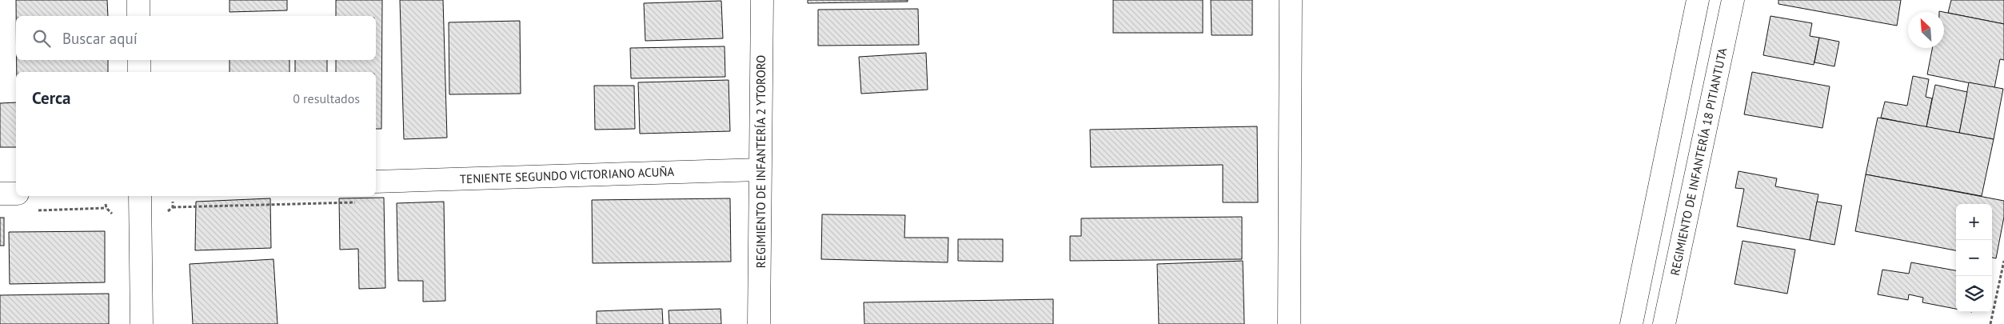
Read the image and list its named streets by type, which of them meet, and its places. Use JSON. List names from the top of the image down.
{
  "streets": {
    "street": ["REGIMIENTO DE INFANTERÍA 2 YTORORO", "REGIMIENTO DE INFANTERÍA 18 PITIANTUTA", "TENIENTE SEGUNDO VICTORIANO ACUÑA"]
  },
  "crossings": [
    ["REGIMIENTO DE INFANTERÍA 2 YTORORO", "TENIENTE SEGUNDO VICTORIANO ACUÑA"]
  ],
  "north": "top left",
  "page": {
    "search": "Buscar aquí",
    "heading": ["Cerca", "0 resultados"],
    "map_buttons": ["+", "−"]
  }
}
